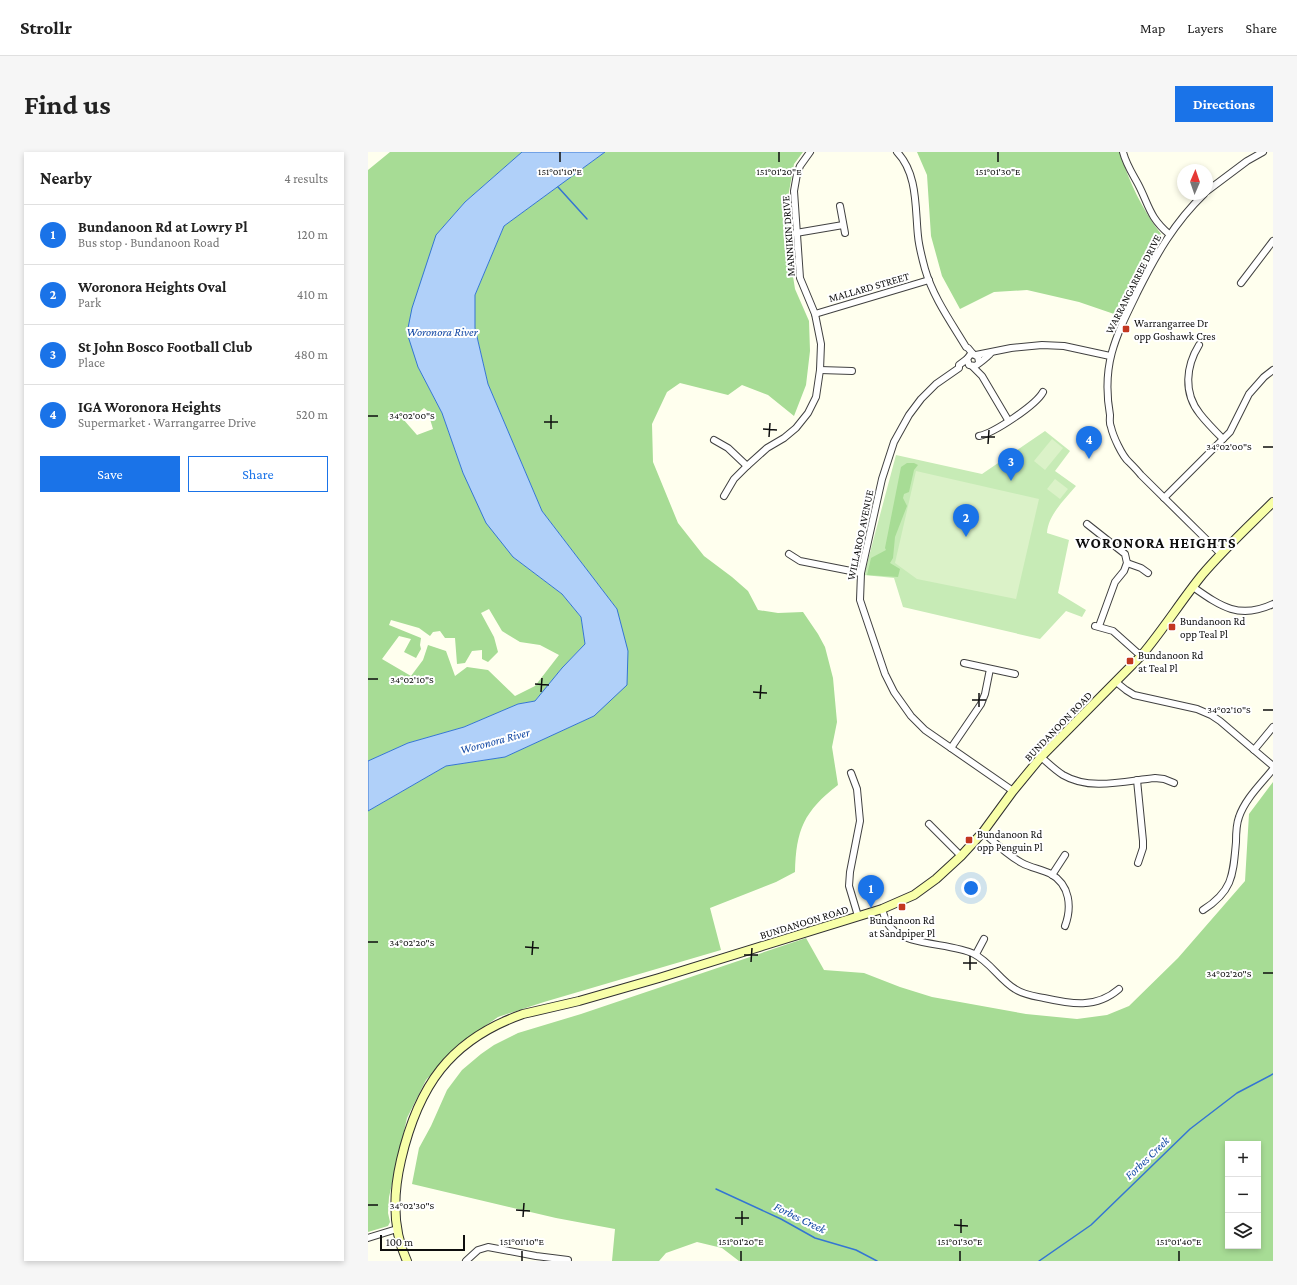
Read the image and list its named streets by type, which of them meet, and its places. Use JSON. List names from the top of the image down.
{
  "streets": {
    "street": [
      "MANNIKIN DRIVE",
      "WARRANGARREE DRIVE",
      "MALLARD STREET",
      "WILLAROO AVENUE",
      "BUNDANOON ROAD"
    ]
  },
  "crossings": [
    ["MANNIKIN DRIVE", "MALLARD STREET"],
    ["WARRANGARREE DRIVE", "WILLAROO AVENUE"],
    ["WARRANGARREE DRIVE", "BUNDANOON ROAD"],
    ["WILLAROO AVENUE", "BUNDANOON ROAD"]
  ],
  "districts": ["WORONORA HEIGHTS"],
  "water": ["Woronora River", "Forbes Creek"],
  "places": {
    "transit": [
      "Warrangarree Dr opp Goshawk Cres",
      "Bundanoon Rd opp Teal Pl",
      "Bundanoon Rd at Teal Pl",
      "Bundanoon Rd opp Penguin Pl",
      "Bundanoon Rd at Sandpiper Pl"
    ]
  },
  "scale_bar": "100 m",
  "north": "top",
  "page": {
    "header": "Strollr",
    "nav": ["Map", "Layers", "Share"],
    "buttons": [
      "Directions",
      ["Save", "Share"]
    ],
    "title": "Find us",
    "heading": ["Nearby", "4 results"],
    "list": [
      {
        "mark": "1",
        "name": "Bundanoon Rd at Lowry Pl",
        "note": "Bus stop · Bundanoon Road",
        "value": "120 m"
      },
      {
        "mark": "2",
        "name": "Woronora Heights Oval",
        "note": "Park",
        "value": "410 m"
      },
      {
        "mark": "3",
        "name": "St John Bosco Football Club",
        "note": "Place",
        "value": "480 m"
      },
      {
        "mark": "4",
        "name": "IGA Woronora Heights",
        "note": "Supermarket · Warrangarree Drive",
        "value": "520 m"
      }
    ],
    "pins": [
      "4",
      "3",
      "2",
      "1"
    ],
    "map_buttons": ["+", "−"],
    "scale": "100 m"
  },
  "coordinates": [
    "151°01'10\"E",
    "151°01'20\"E",
    "151°01'30\"E",
    "34°02'00\"S",
    "34°02'10\"S",
    "34°02'20\"S",
    "34°02'30\"S",
    "151°01'40\"E"
  ]
}
